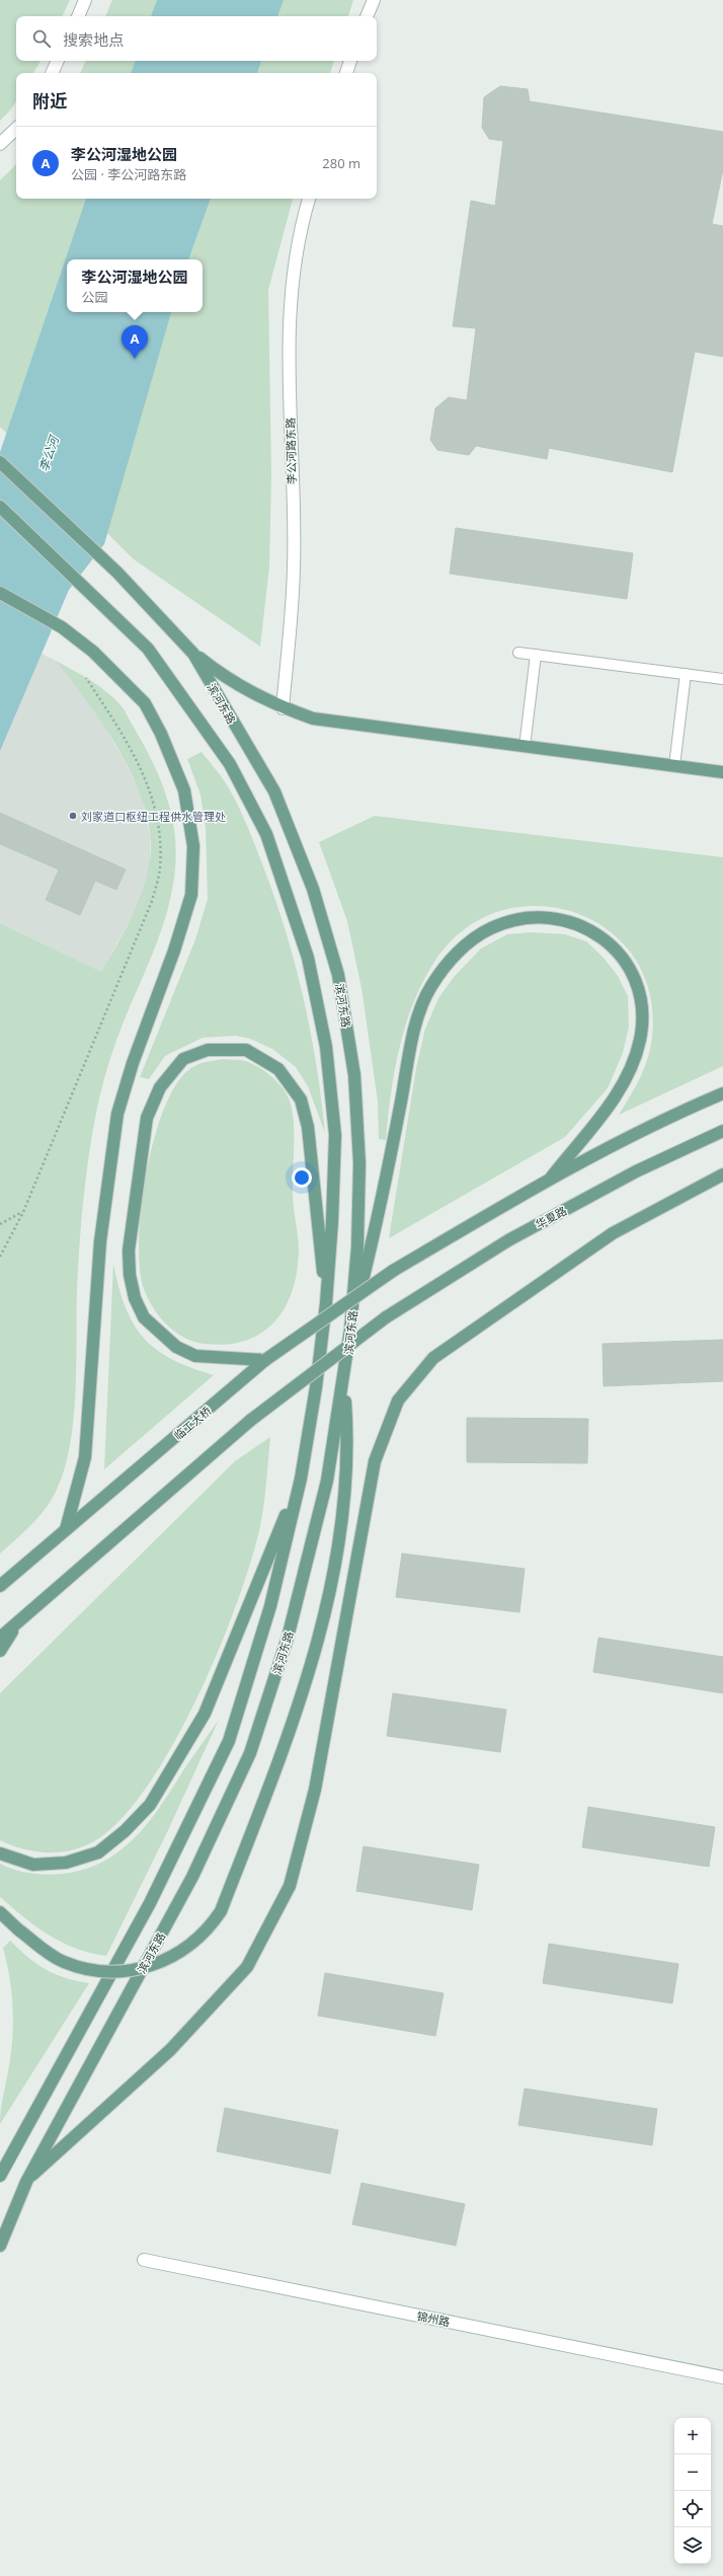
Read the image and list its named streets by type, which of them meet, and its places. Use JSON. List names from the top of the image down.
{
  "streets": {
    "main road": ["滨河东路", "华夏路", "临工大桥"],
    "street": ["李公河路东路", "锦州路"]
  },
  "water": ["李公河"],
  "places": ["刘家道口枢纽工程供水管理处"],
  "page": {
    "search": "搜索地点",
    "heading": "附近",
    "list": [
      {
        "mark": "A",
        "name": "李公河湿地公园",
        "note": "公园 · 李公河路东路",
        "value": "280 m"
      }
    ],
    "popup": ["李公河湿地公园", "公园"],
    "pins": "A",
    "map_buttons": ["+", "−"]
  }
}
